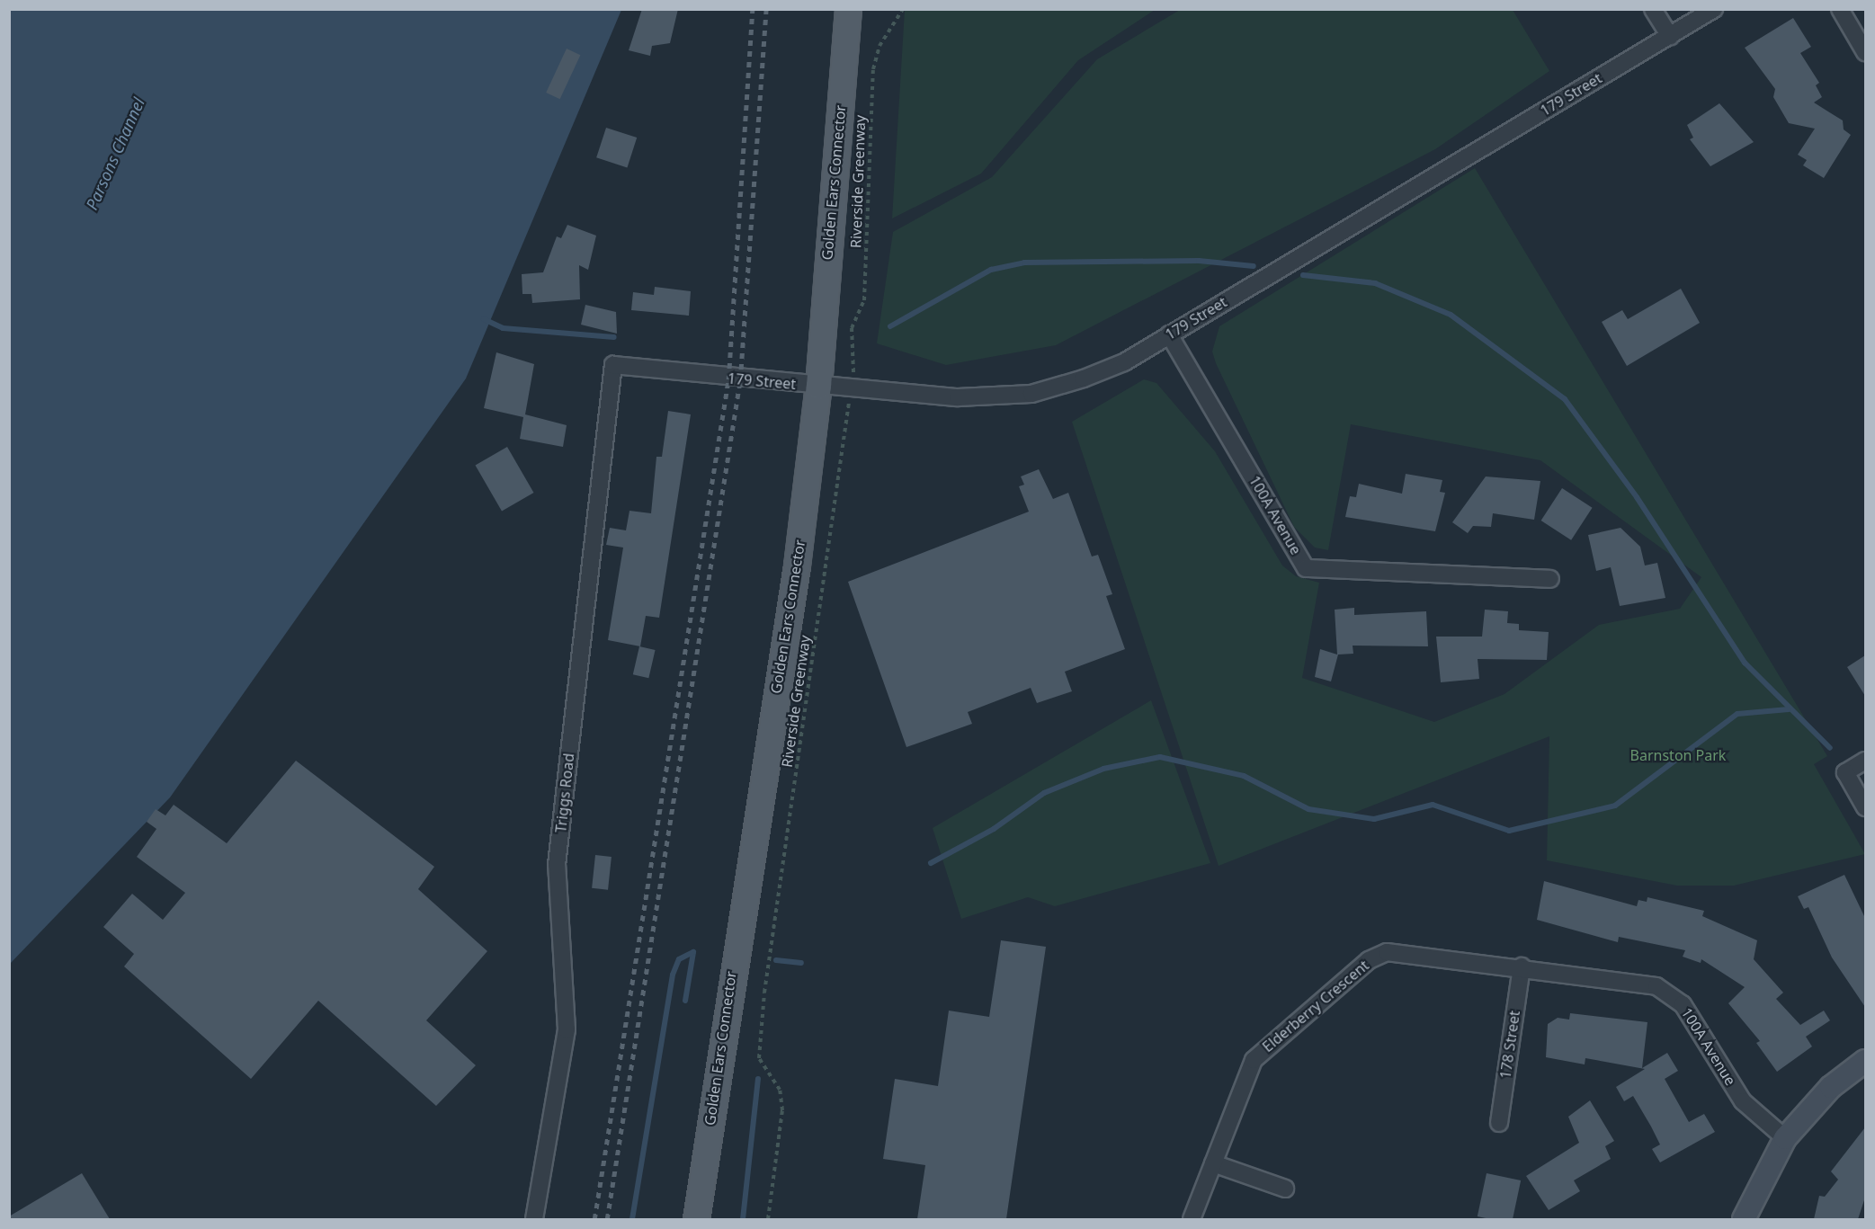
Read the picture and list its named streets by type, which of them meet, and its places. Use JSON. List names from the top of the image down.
{
  "streets": {
    "main road": ["Golden Ears Connector"],
    "street": [
      "179 Street",
      "100A Avenue",
      "Triggs Road",
      "Elderberry Crescent",
      "178 Street"
    ],
    "path": ["Riverside Greenway"]
  },
  "crossings": [
    ["179 Street", "Golden Ears Connector"],
    ["179 Street", "100A Avenue"],
    ["179 Street", "Triggs Road"],
    ["100A Avenue", "Elderberry Crescent"],
    ["100A Avenue", "178 Street"],
    ["Elderberry Crescent", "178 Street"]
  ],
  "water": ["Parsons Channel"],
  "parks": ["Barnston Park"]
}
